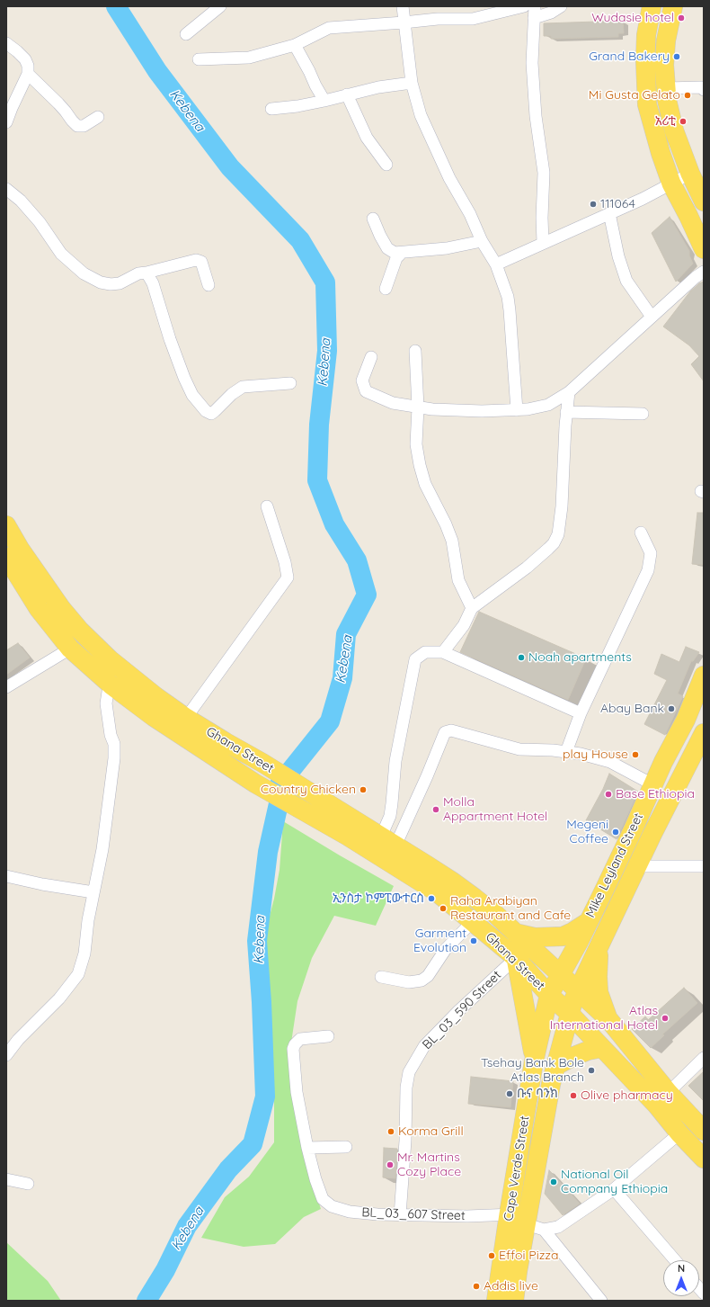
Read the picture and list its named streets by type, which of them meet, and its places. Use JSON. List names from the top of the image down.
{
  "streets": {
    "main road": ["Ghana Street", "Mike Leyland Street", "Cape Verde Street"],
    "street": ["BL_03_590 Street", "BL_03_607 Street"]
  },
  "crossings": [
    ["Ghana Street", "Mike Leyland Street"],
    ["Ghana Street", "BL_03_590 Street"],
    ["Ghana Street", "Cape Verde Street"],
    ["Mike Leyland Street", "Cape Verde Street"],
    ["BL_03_590 Street", "BL_03_607 Street"],
    ["Cape Verde Street", "BL_03_607 Street"]
  ],
  "water": ["Kebena"],
  "places": [
    "Wudasie hotel",
    "Grand Bakery",
    "Mi Gusta Gelato",
    "አሪቲ",
    "111064",
    "Noah apartments",
    "Abay Bank",
    "play House",
    "Country Chicken",
    "Base Ethiopia",
    "Molla Appartment Hotel",
    "Megeni Coffee",
    "ኢንስታ ኮምፒውተርስ",
    "Raha Arabiyan Restaurant and Cafe",
    "Garment Evolution",
    "Atlas International Hotel",
    "Tsehay Bank Bole Atlas Branch",
    "ቡና ባንክ",
    "Olive pharmacy",
    "Korma Grill",
    "Mr. Martins Cozy Place",
    "National Oil Company Ethiopia",
    "Effoi Pizza",
    "Addis live"
  ],
  "north": "top"
}
